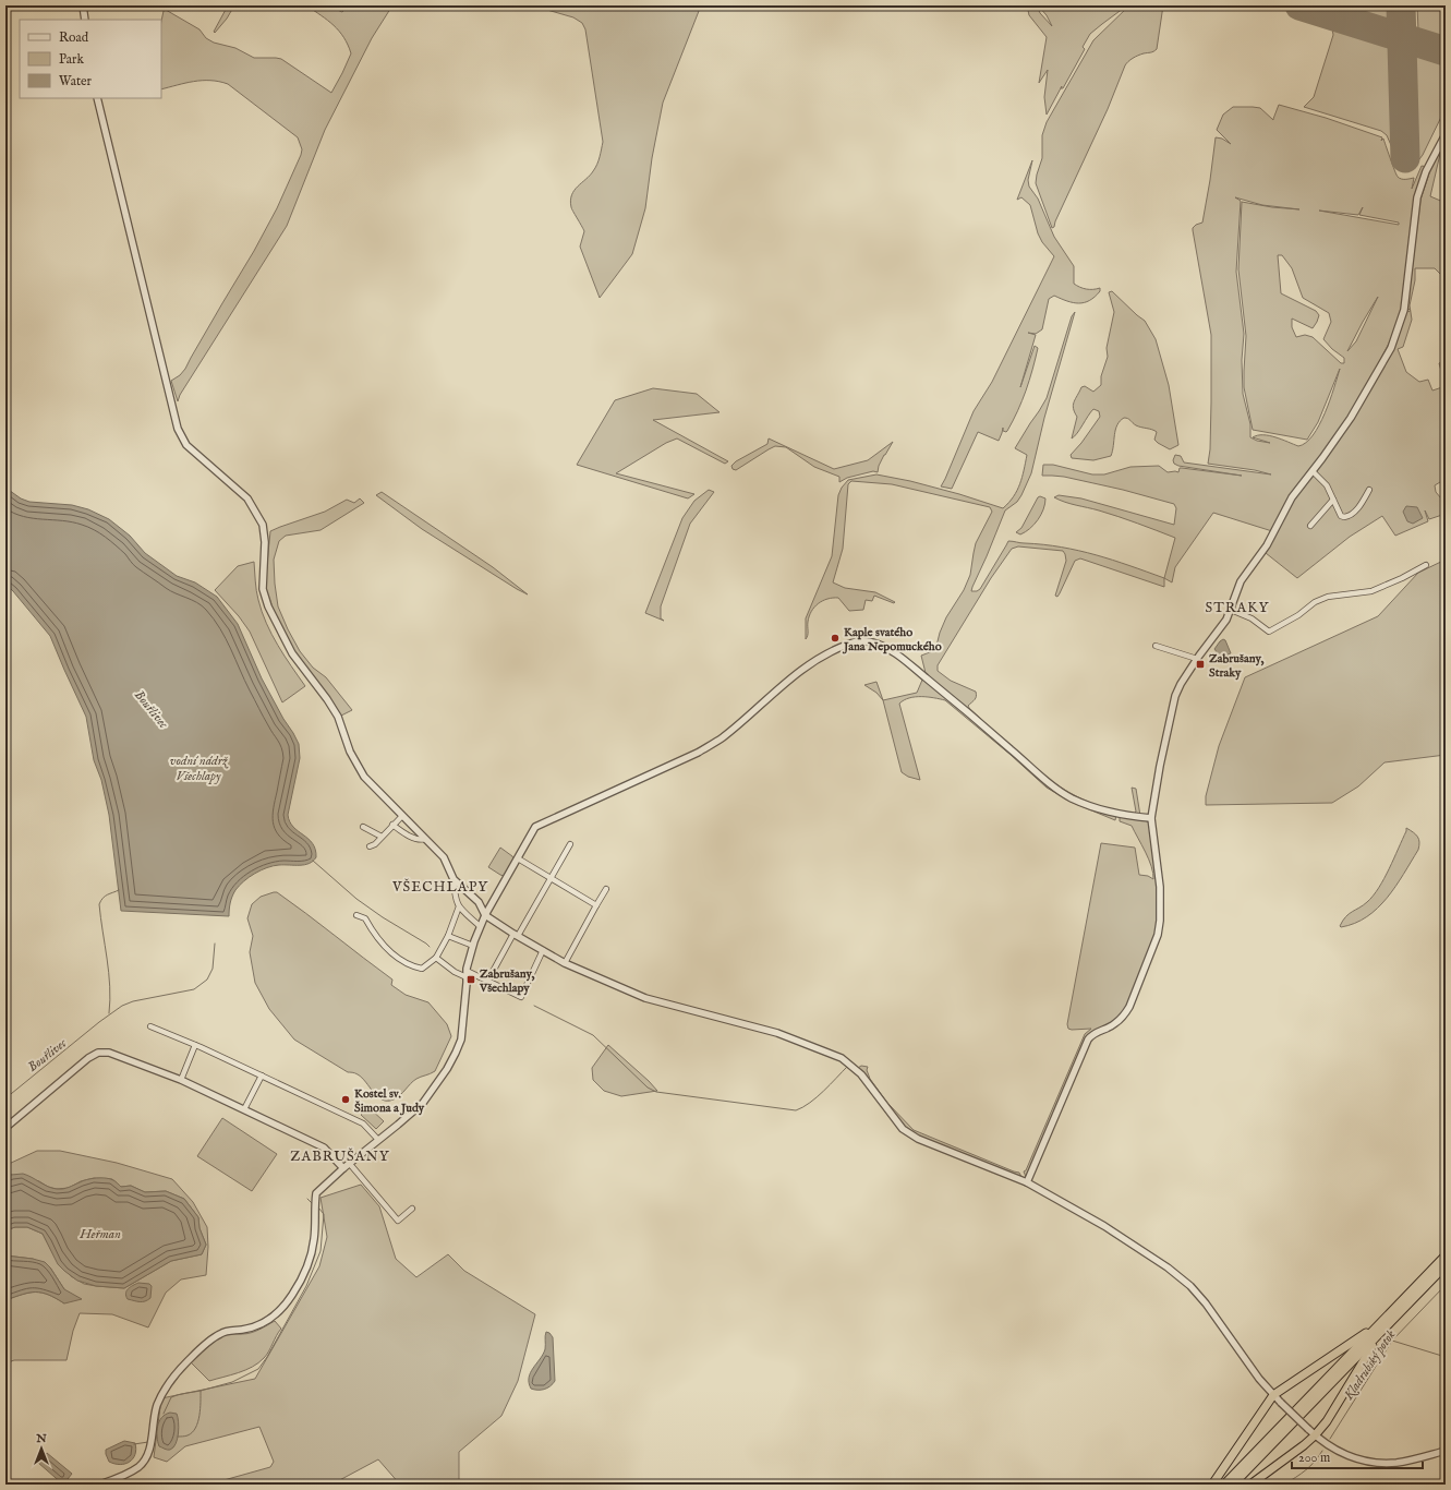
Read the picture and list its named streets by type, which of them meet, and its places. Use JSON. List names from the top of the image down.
{
  "districts": ["STRAKY", "VŠECHLAPY", "ZABRUŠANY"],
  "water": [
    "Bouřlivec",
    "vodní nádrž Všechlapy",
    "Heřman",
    "Kladrubský potok"
  ],
  "places": {
    "other": ["Kaple svatého Jana Nepomuckého", "Kostel sv. Šimona a Judy"],
    "transit": ["Zabrušany, Straky", "Zabrušany, Všechlapy"]
  },
  "legend": ["Road", "Park", "Water"],
  "scale_bar": "200 m",
  "north": "top"
}
